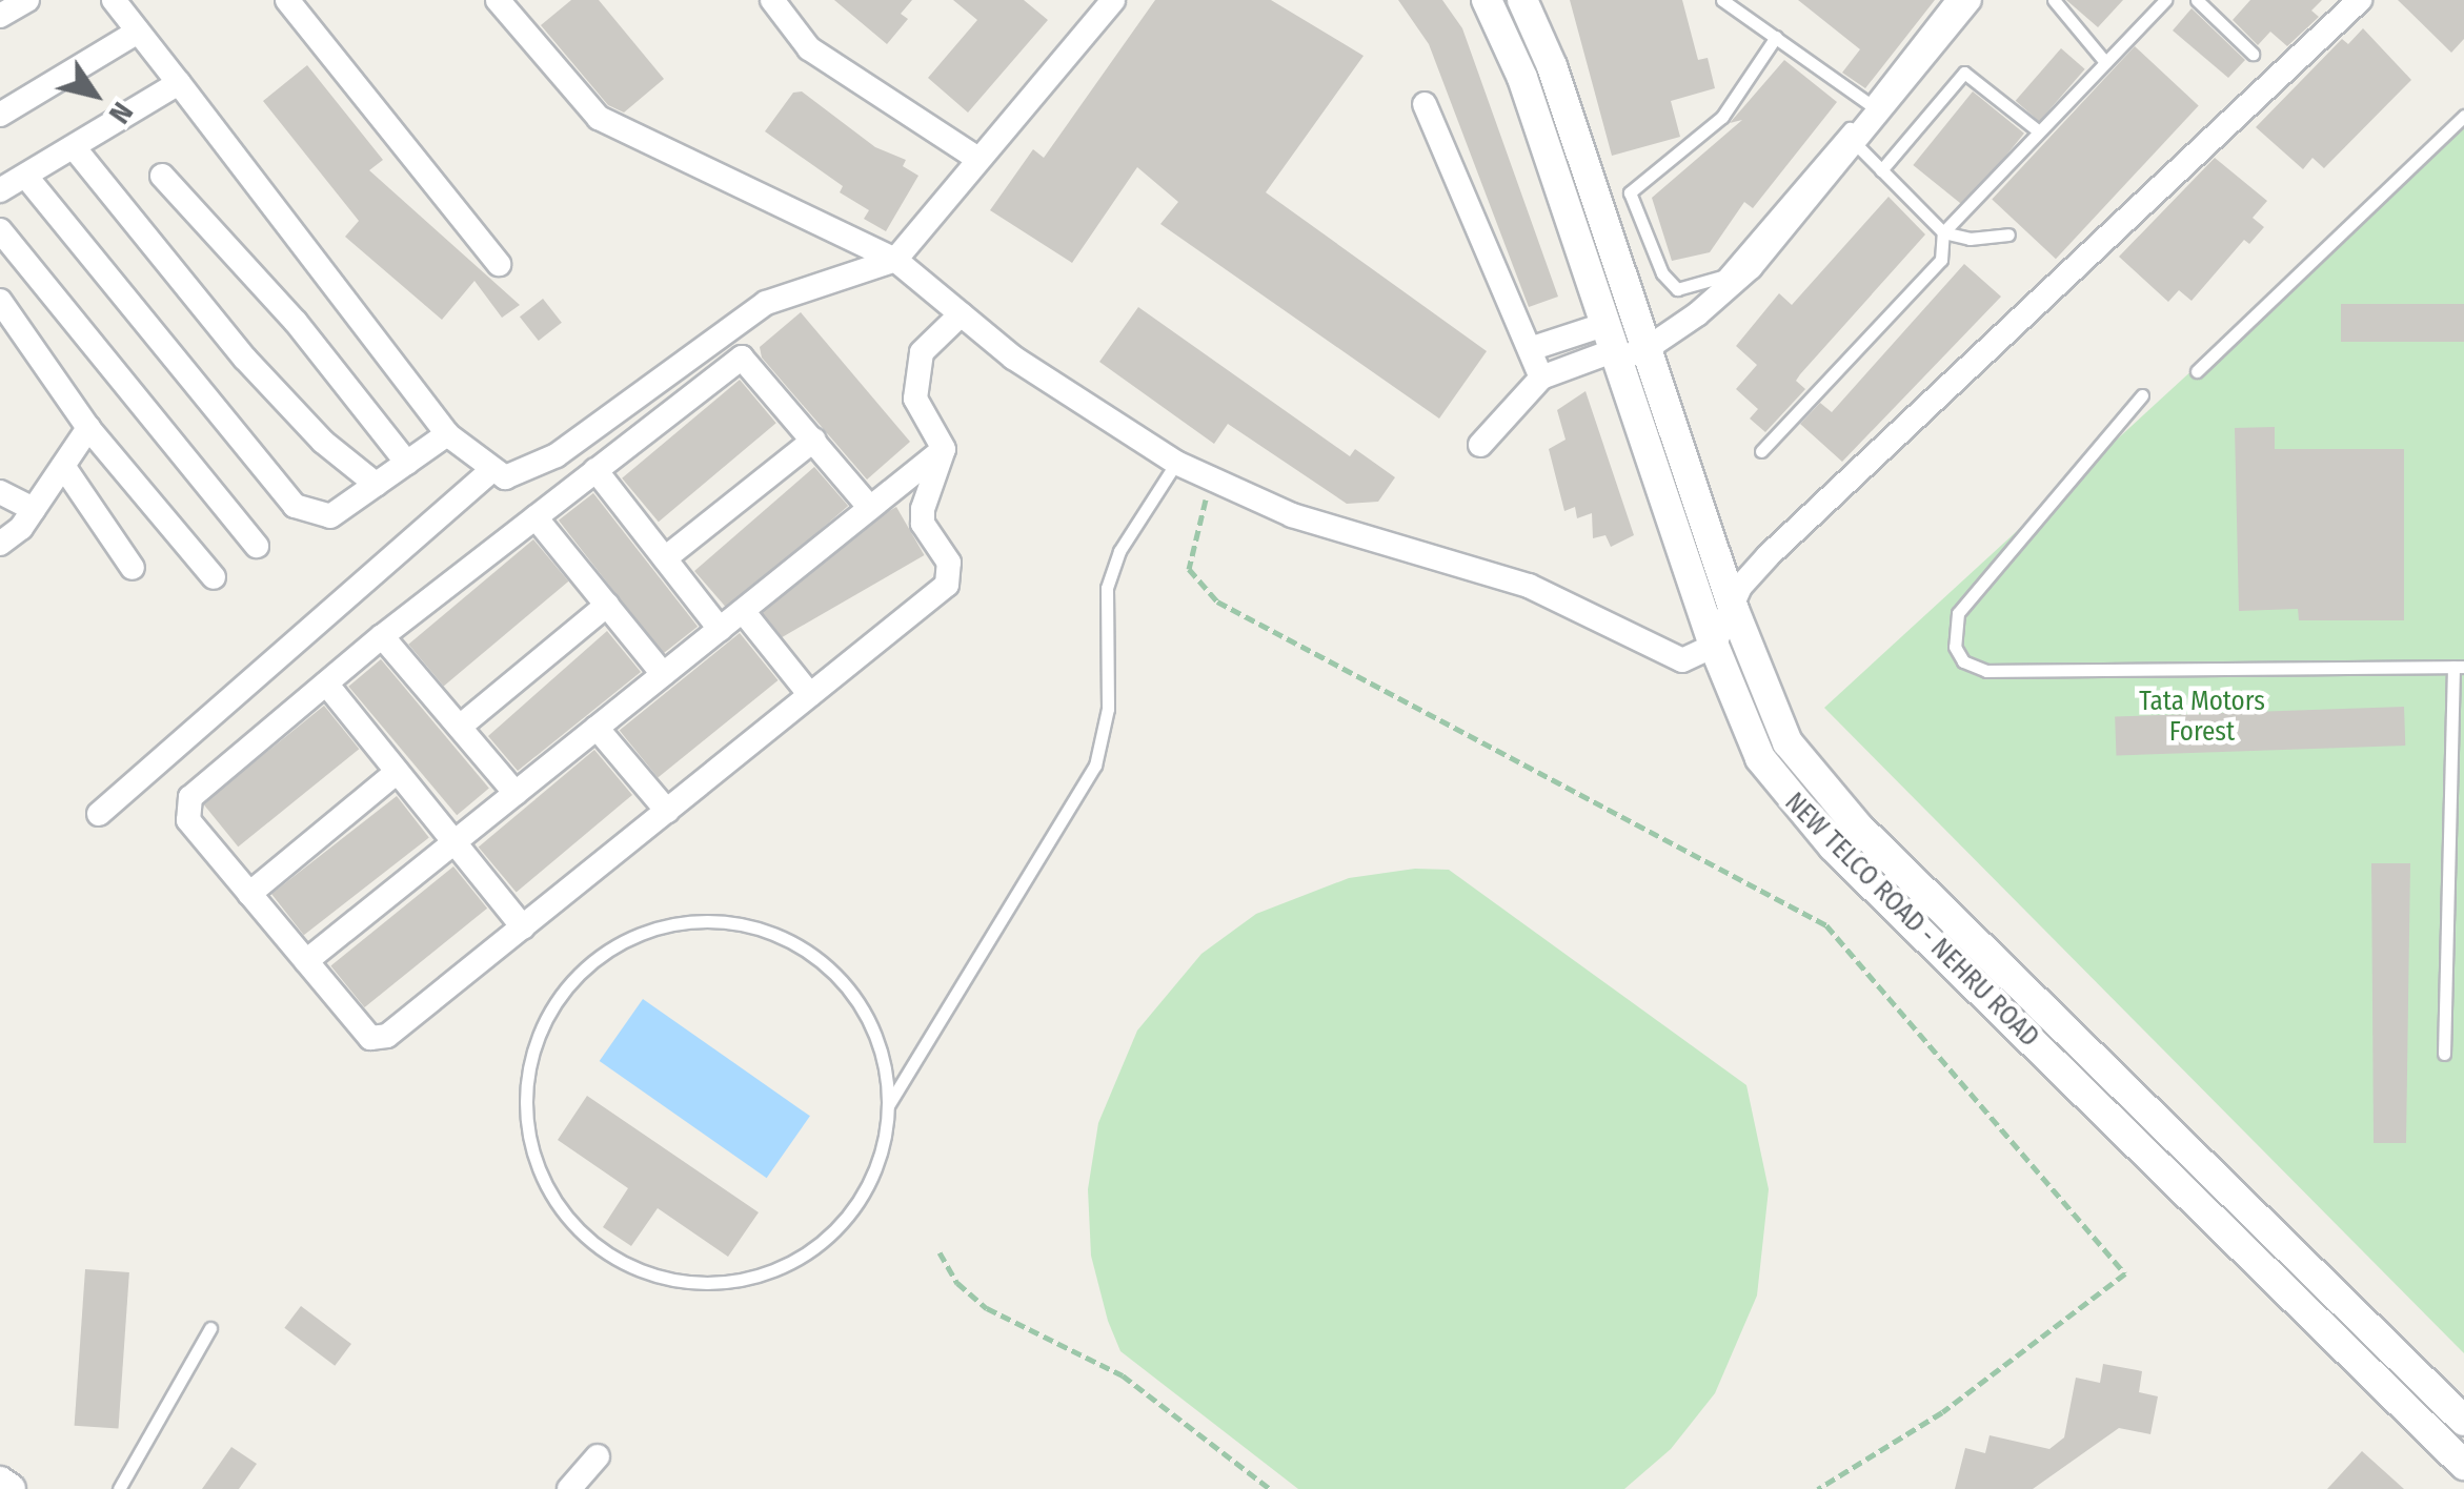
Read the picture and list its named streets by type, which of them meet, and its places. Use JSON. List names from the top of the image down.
{
  "streets": {
    "street": ["NEW TELCO ROAD - NEHRU ROAD"]
  },
  "parks": ["Tata Motors Forest"],
  "north": "bottom right"
}
